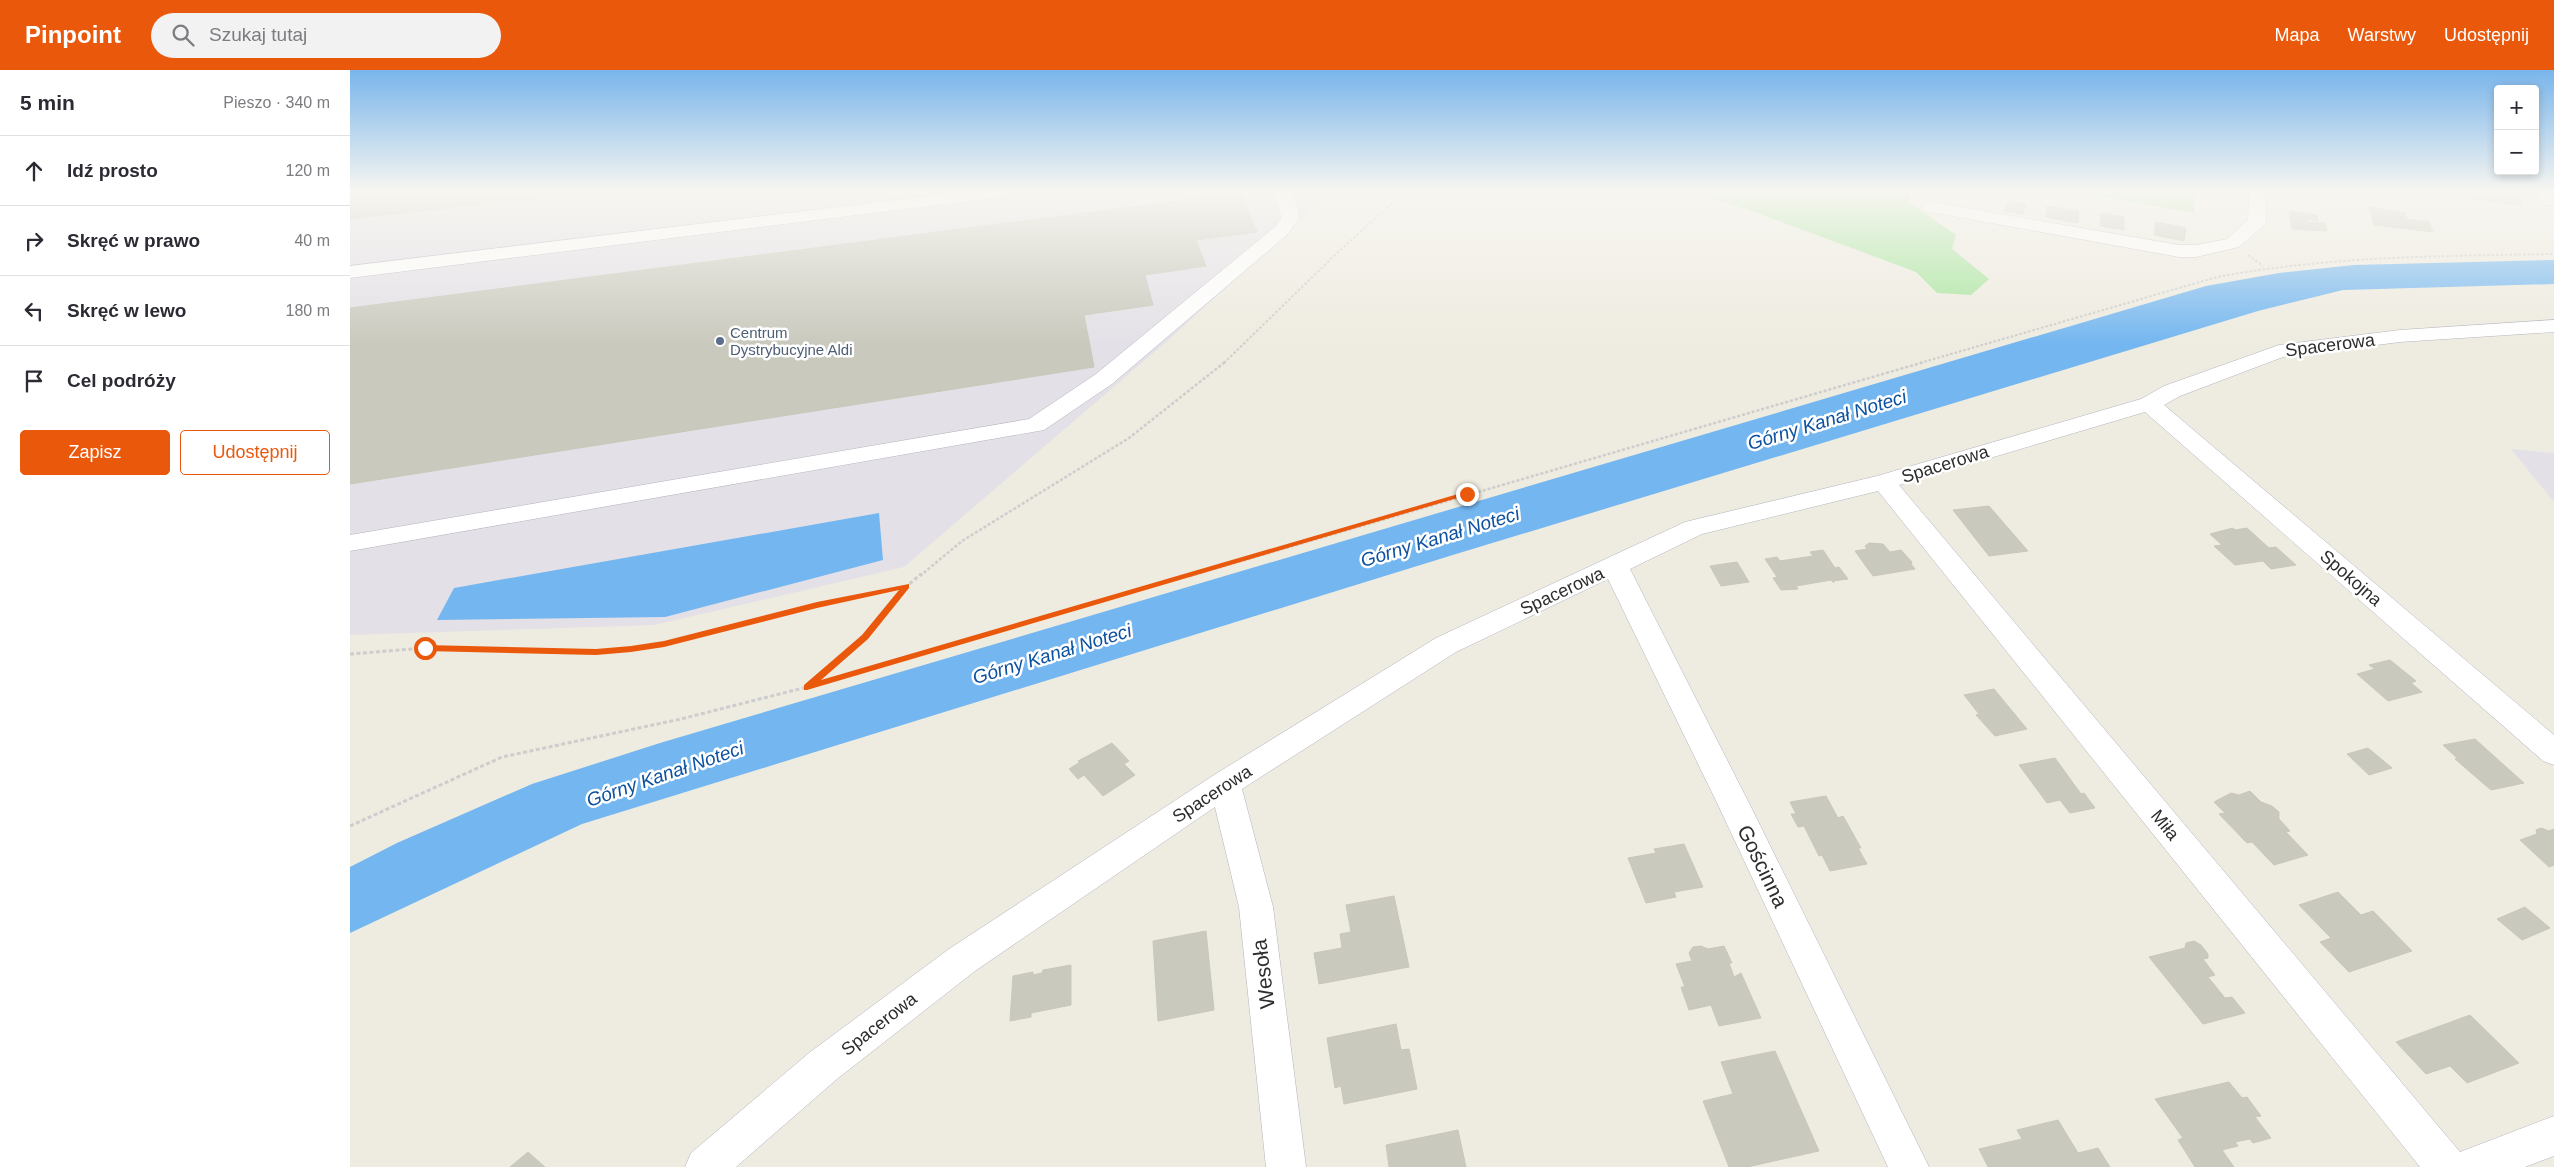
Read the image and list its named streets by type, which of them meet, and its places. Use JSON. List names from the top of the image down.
{
  "streets": {
    "street": [
      "Spacerowa",
      "Spokojna",
      "Miła",
      "Gościnna",
      "Wesoła"
    ]
  },
  "crossings": [
    ["Spacerowa", "Spokojna"],
    ["Spacerowa", "Miła"],
    ["Spacerowa", "Gościnna"],
    ["Spacerowa", "Wesoła"]
  ],
  "water": ["Górny Kanał Noteci"],
  "places": ["Centrum Dystrybucyjne Aldi"],
  "page": {
    "header": "Pinpoint",
    "search": "Szukaj tutaj",
    "nav": ["Mapa", "Warstwy", "Udostępnij"],
    "heading": ["5 min", "Pieszo · 340 m"],
    "map_buttons": ["+", "−"],
    "list": [
      ["Idź prosto", "120 m"],
      ["Skręć w prawo", "40 m"],
      ["Skręć w lewo", "180 m"],
      "Cel podróży"
    ],
    "buttons": ["Zapisz", "Udostępnij"]
  }
}
